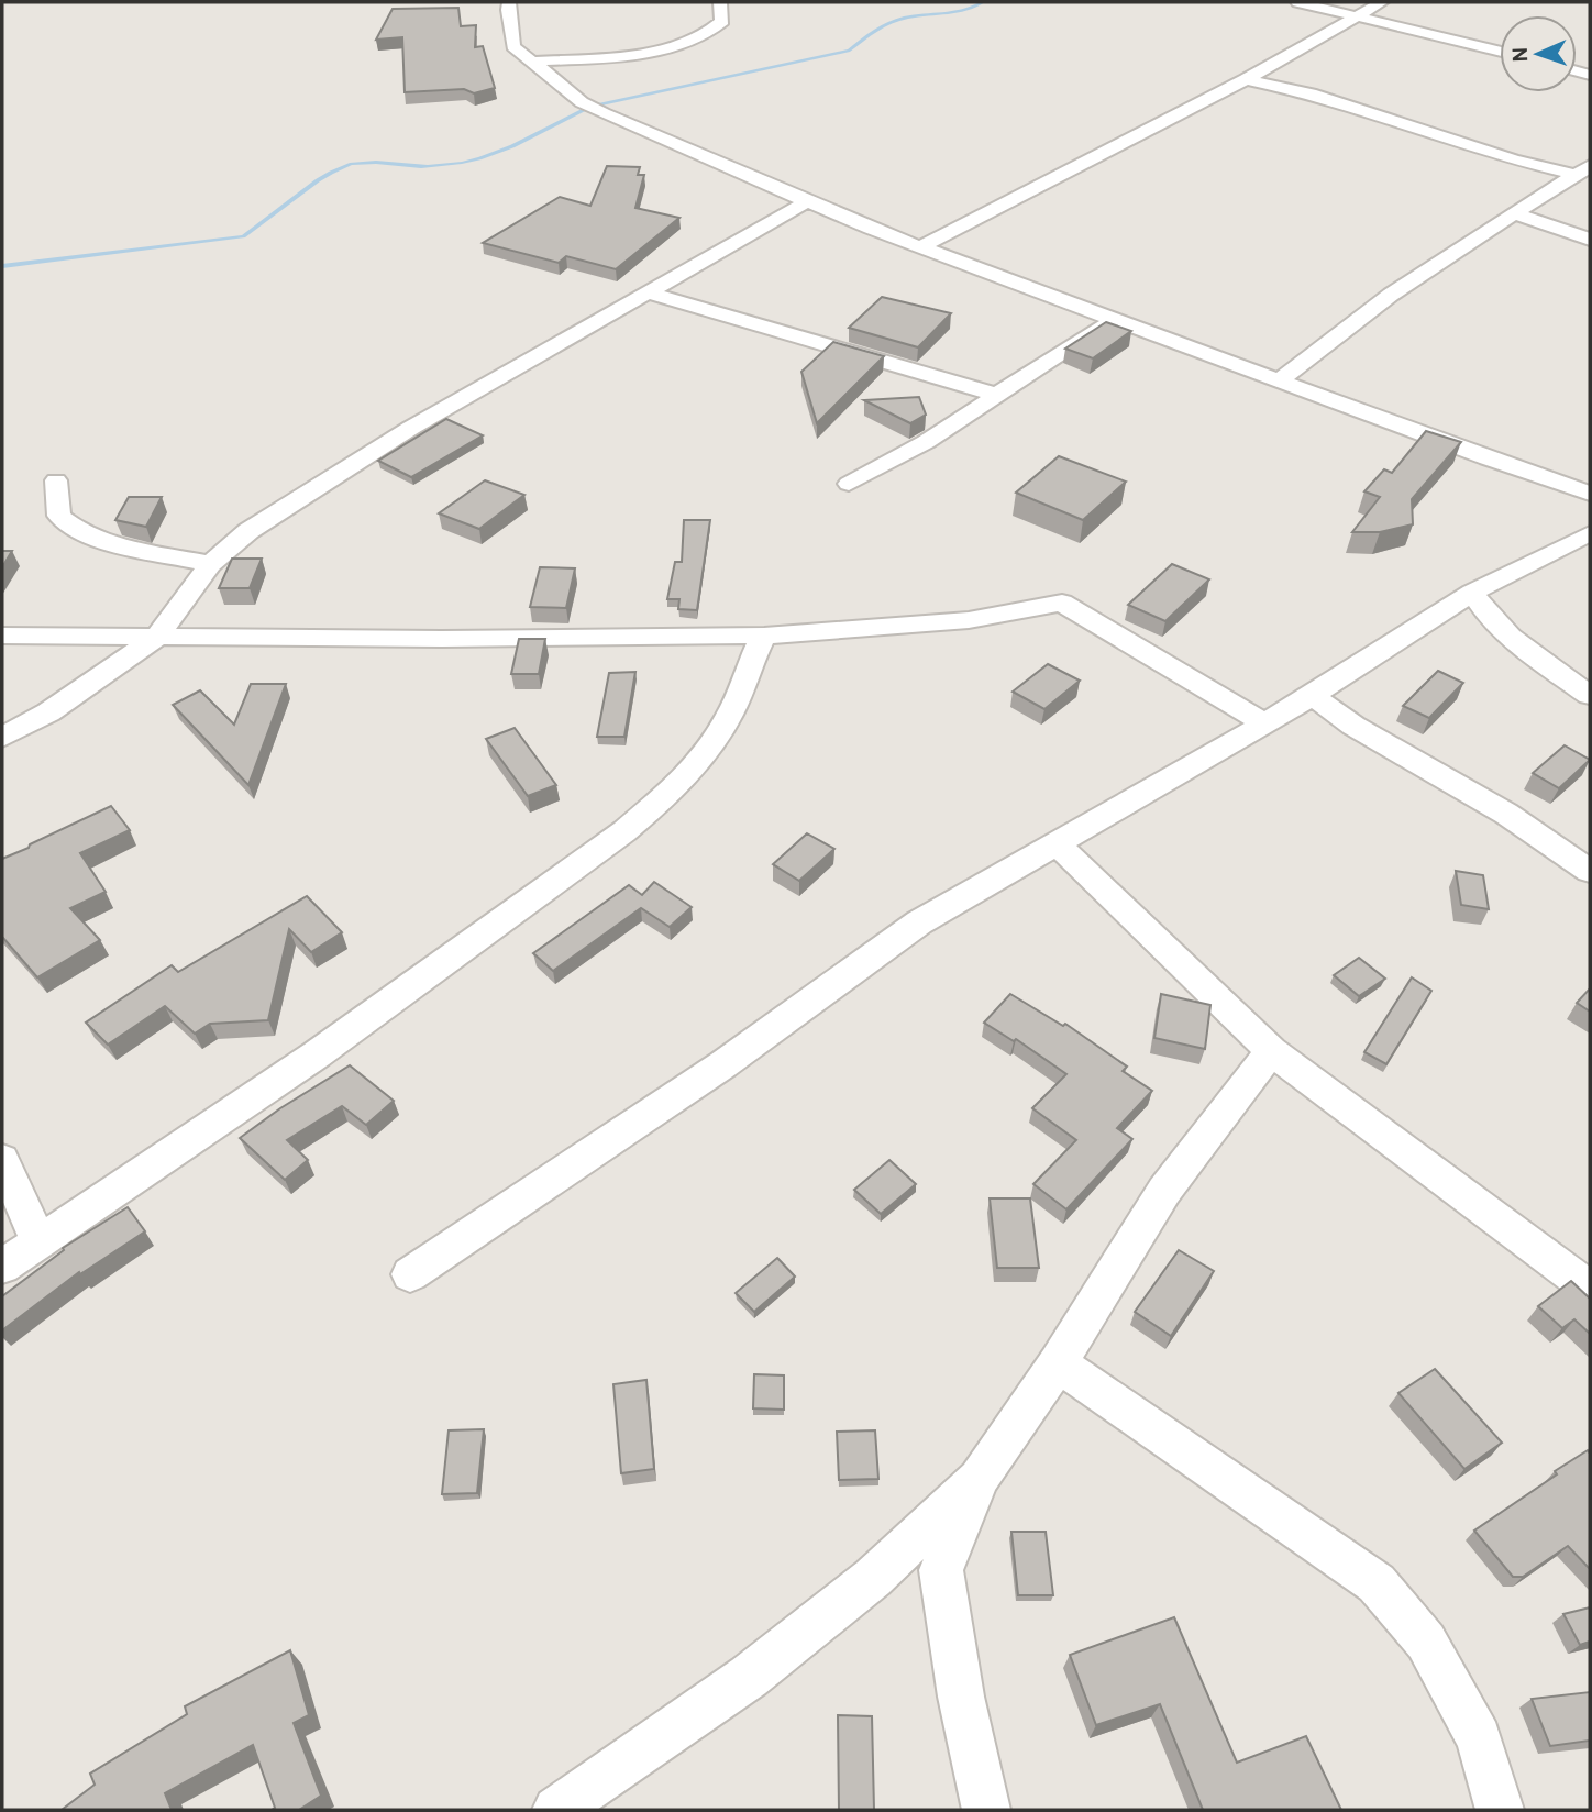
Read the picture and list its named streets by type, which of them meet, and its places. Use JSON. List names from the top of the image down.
{
  "north": "left"
}
